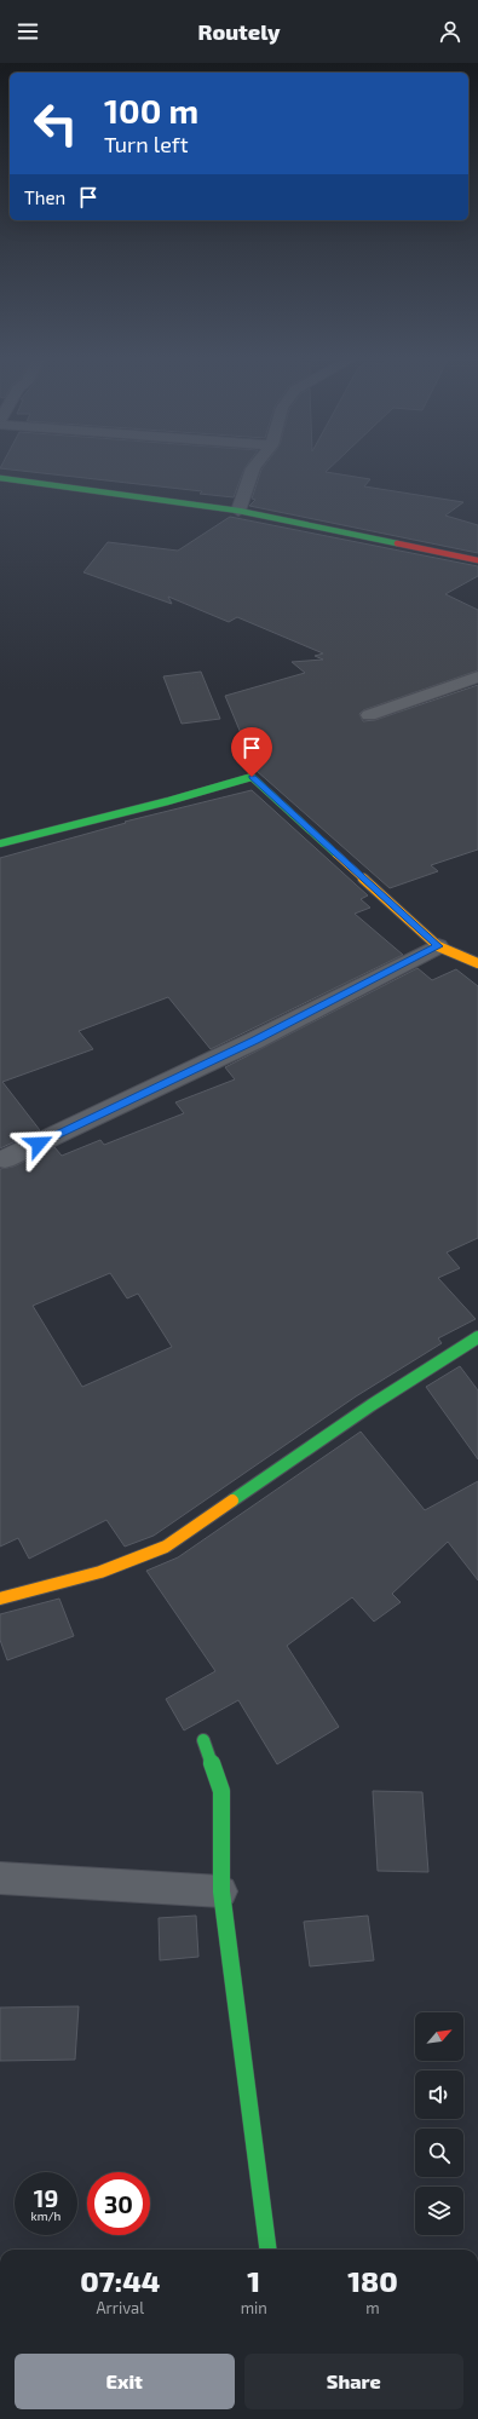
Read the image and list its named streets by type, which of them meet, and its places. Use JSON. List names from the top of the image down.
{
  "north": "top right",
  "page": {
    "header": "Routely",
    "turn": ["100 m", "Turn left"],
    "then": "Then",
    "speed": "19 km/h",
    "limit": "30",
    "eta": [
      "07:44",
      "Arrival",
      "1",
      "min",
      "180",
      "m"
    ],
    "buttons": ["Exit", "Share"]
  }
}
